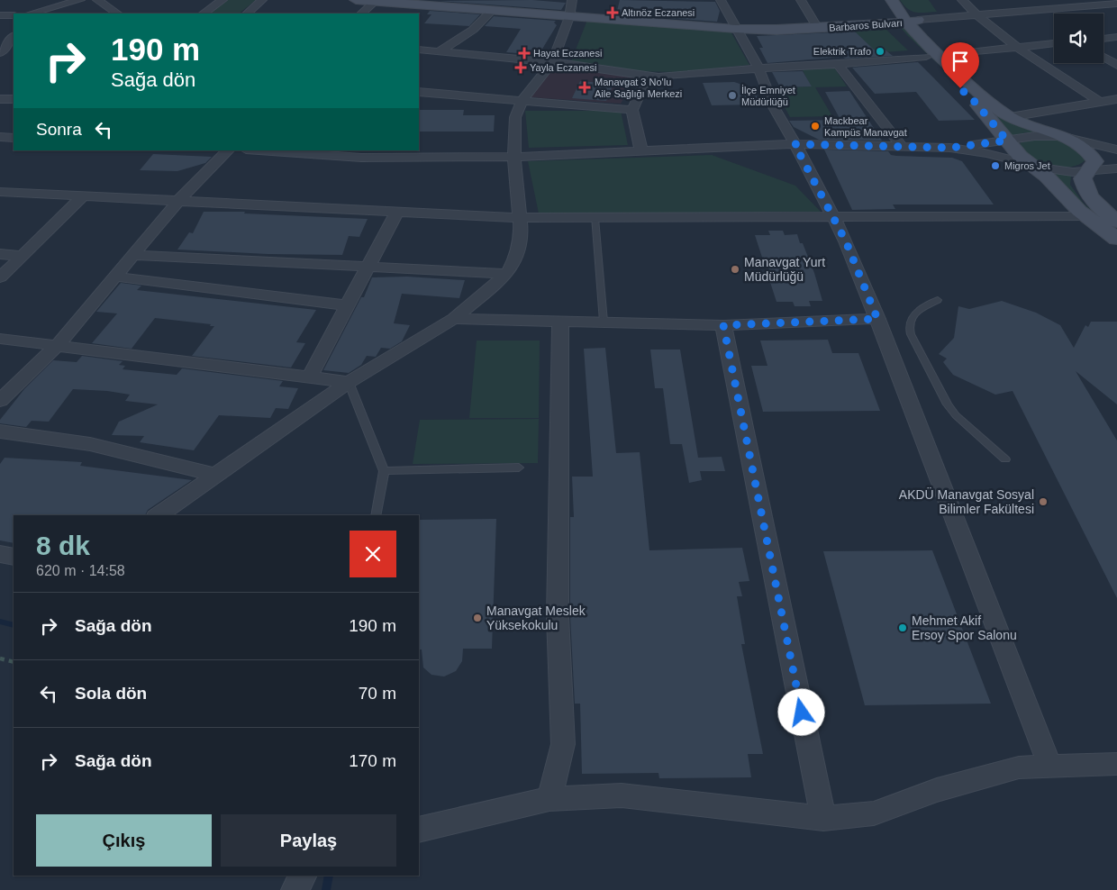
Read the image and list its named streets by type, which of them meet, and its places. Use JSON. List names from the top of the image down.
{
  "streets": {
    "street": ["Barbaros Bulvarı"]
  },
  "places": {
    "health": [
      "Altınöz Eczanesi",
      "Hayat Eczanesi",
      "Yayla Eczanesi",
      "Manavgat 3 No'lu Aile Sağlığı Merkezi"
    ],
    "other": [
      "Elektrik Trafo",
      "İlçe Emniyet Müdürlüğü",
      "Mackbear Kampüs Manavgat",
      "Migros Jet",
      "Manavgat Yurt Müdürlüğü",
      "AKDÜ Manavgat Sosyal Bilimler Fakültesi",
      "Manavgat Meslek Yüksekokulu",
      "Mehmet Akif Ersoy Spor Salonu"
    ]
  },
  "page": {
    "turn": ["190 m", "Sağa dön"],
    "then": "Sonra",
    "heading": ["8 dk", "620 m · 14:58"],
    "list": [
      {
        "name": "Sağa dön",
        "value": "190 m"
      },
      {
        "name": "Sola dön",
        "value": "70 m"
      },
      {
        "name": "Sağa dön",
        "value": "170 m"
      }
    ],
    "buttons": ["Çıkış", "Paylaş"]
  }
}
